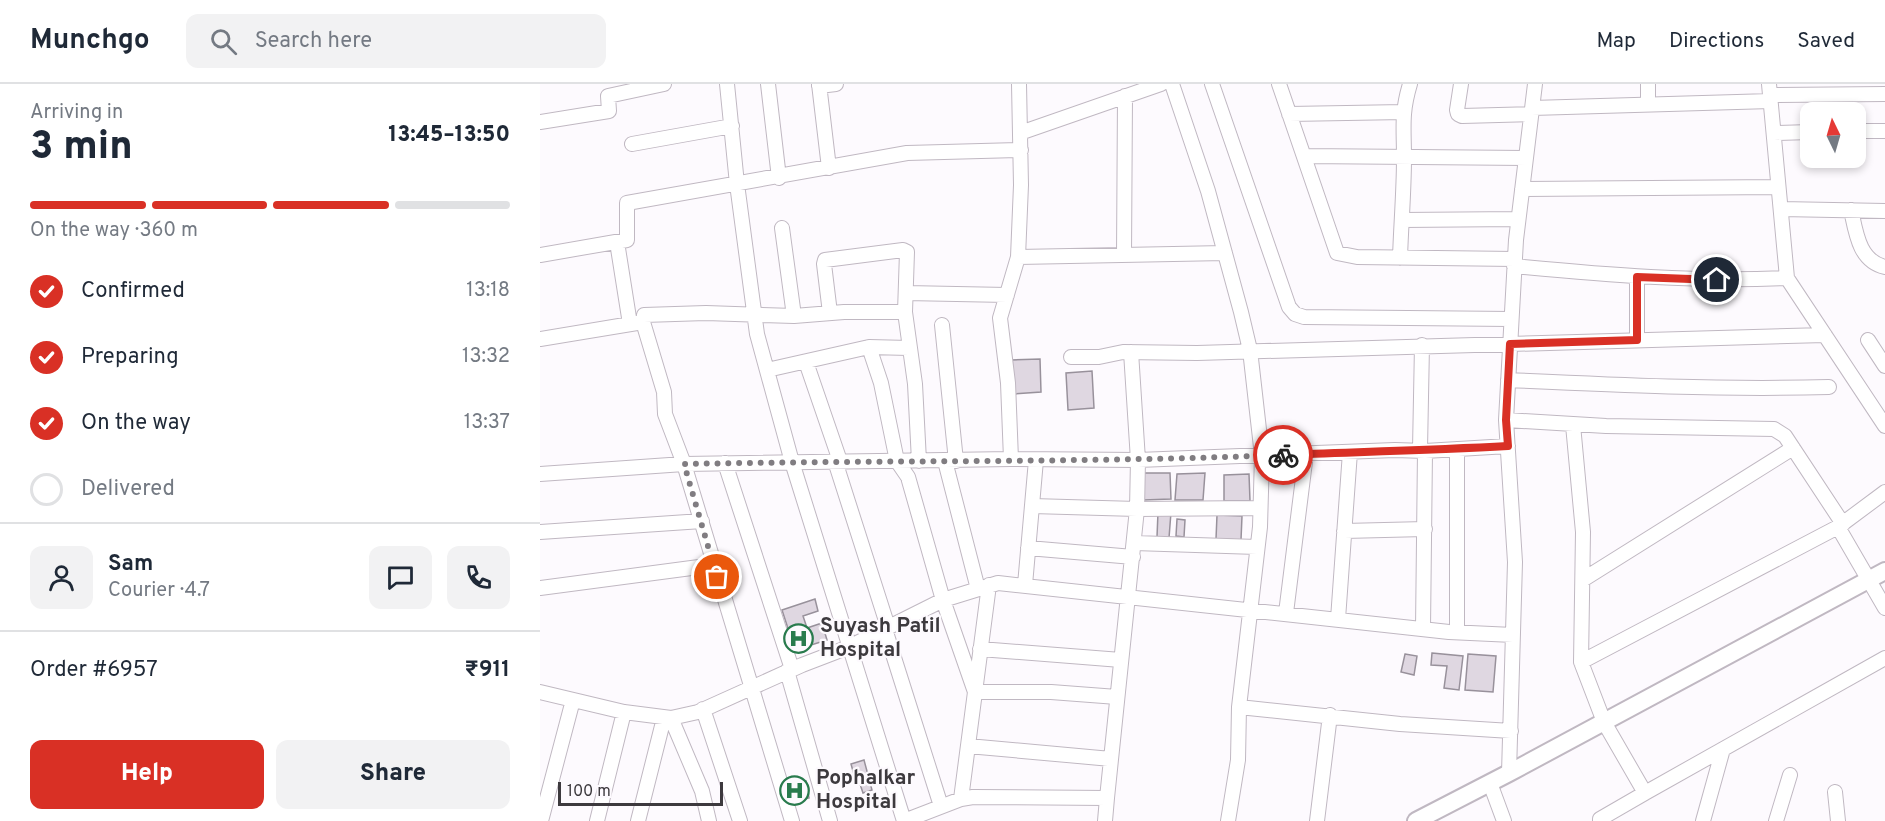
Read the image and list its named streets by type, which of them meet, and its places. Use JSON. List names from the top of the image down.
{
  "places": {
    "hospital": ["Suyash Patil Hospital", "Pophalkar Hospital"]
  },
  "scale_bar": "100 m",
  "north": "top",
  "page": {
    "header": "Munchgo",
    "search": "Search here",
    "nav": ["Map", "Directions", "Saved"],
    "heading": ["3 min", "Arriving in", "13:45–13:50"],
    "panel": [
      "Sam",
      "Courier · 4.7",
      "Order #6957",
      "₹911"
    ],
    "bar": "On the way · 360 m",
    "list": [
      ["Confirmed", "13:18"],
      ["Preparing", "13:32"],
      ["On the way", "13:37"],
      "Delivered"
    ],
    "buttons": ["Help", "Share"],
    "scale": "100 m"
  }
}
